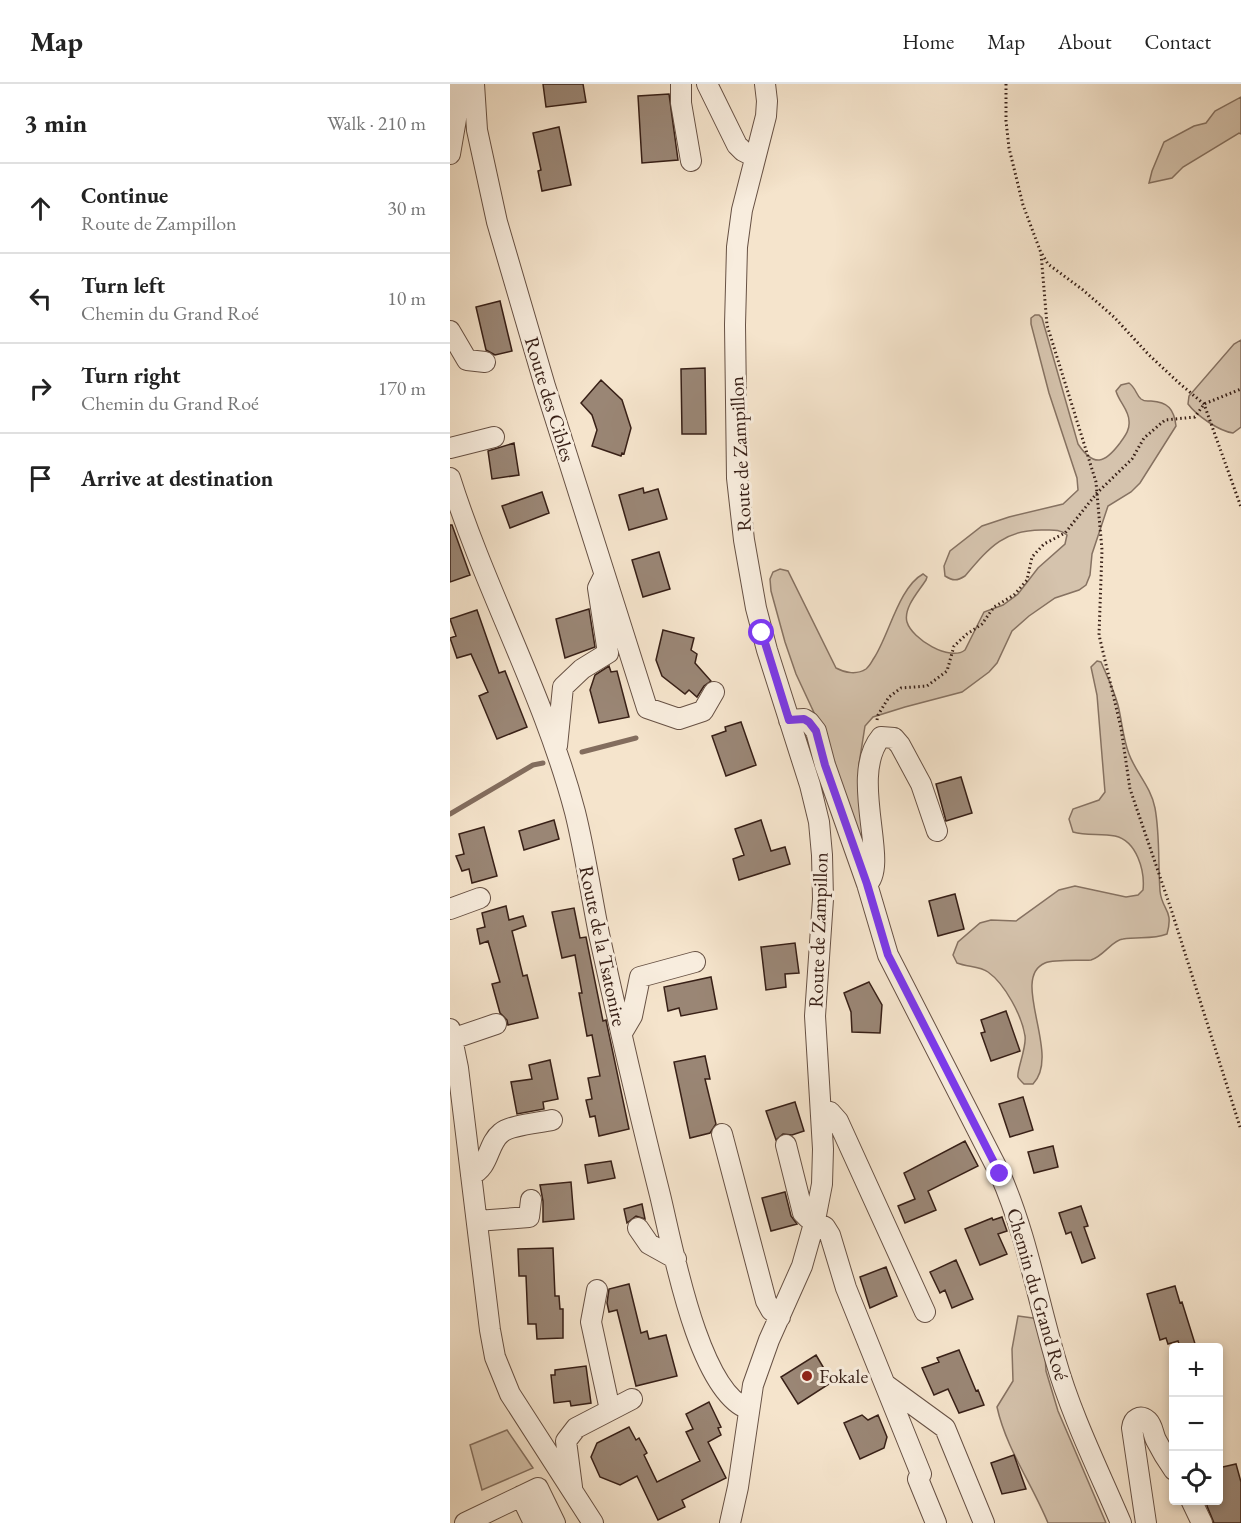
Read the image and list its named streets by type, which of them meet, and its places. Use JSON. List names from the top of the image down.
{
  "streets": {
    "street": [
      "Route des Cibles",
      "Route de Zampillon",
      "Route de la Tsatonire",
      "Chemin du Grand Roé"
    ]
  },
  "crossings": [
    ["Route de Zampillon", "Route de la Tsatonire"],
    ["Route de Zampillon", "Chemin du Grand Roé"]
  ],
  "places": ["Fokale"],
  "page": {
    "header": "Map",
    "nav": [
      "Home",
      "Map",
      "About",
      "Contact"
    ],
    "heading": ["3 min", "Walk · 210 m"],
    "list": [
      ["Continue", "Route de Zampillon", "30 m"],
      ["Turn left", "Chemin du Grand Roé", "10 m"],
      ["Turn right", "Chemin du Grand Roé", "170 m"],
      "Arrive at destination"
    ],
    "map_buttons": ["+", "−"]
  }
}
